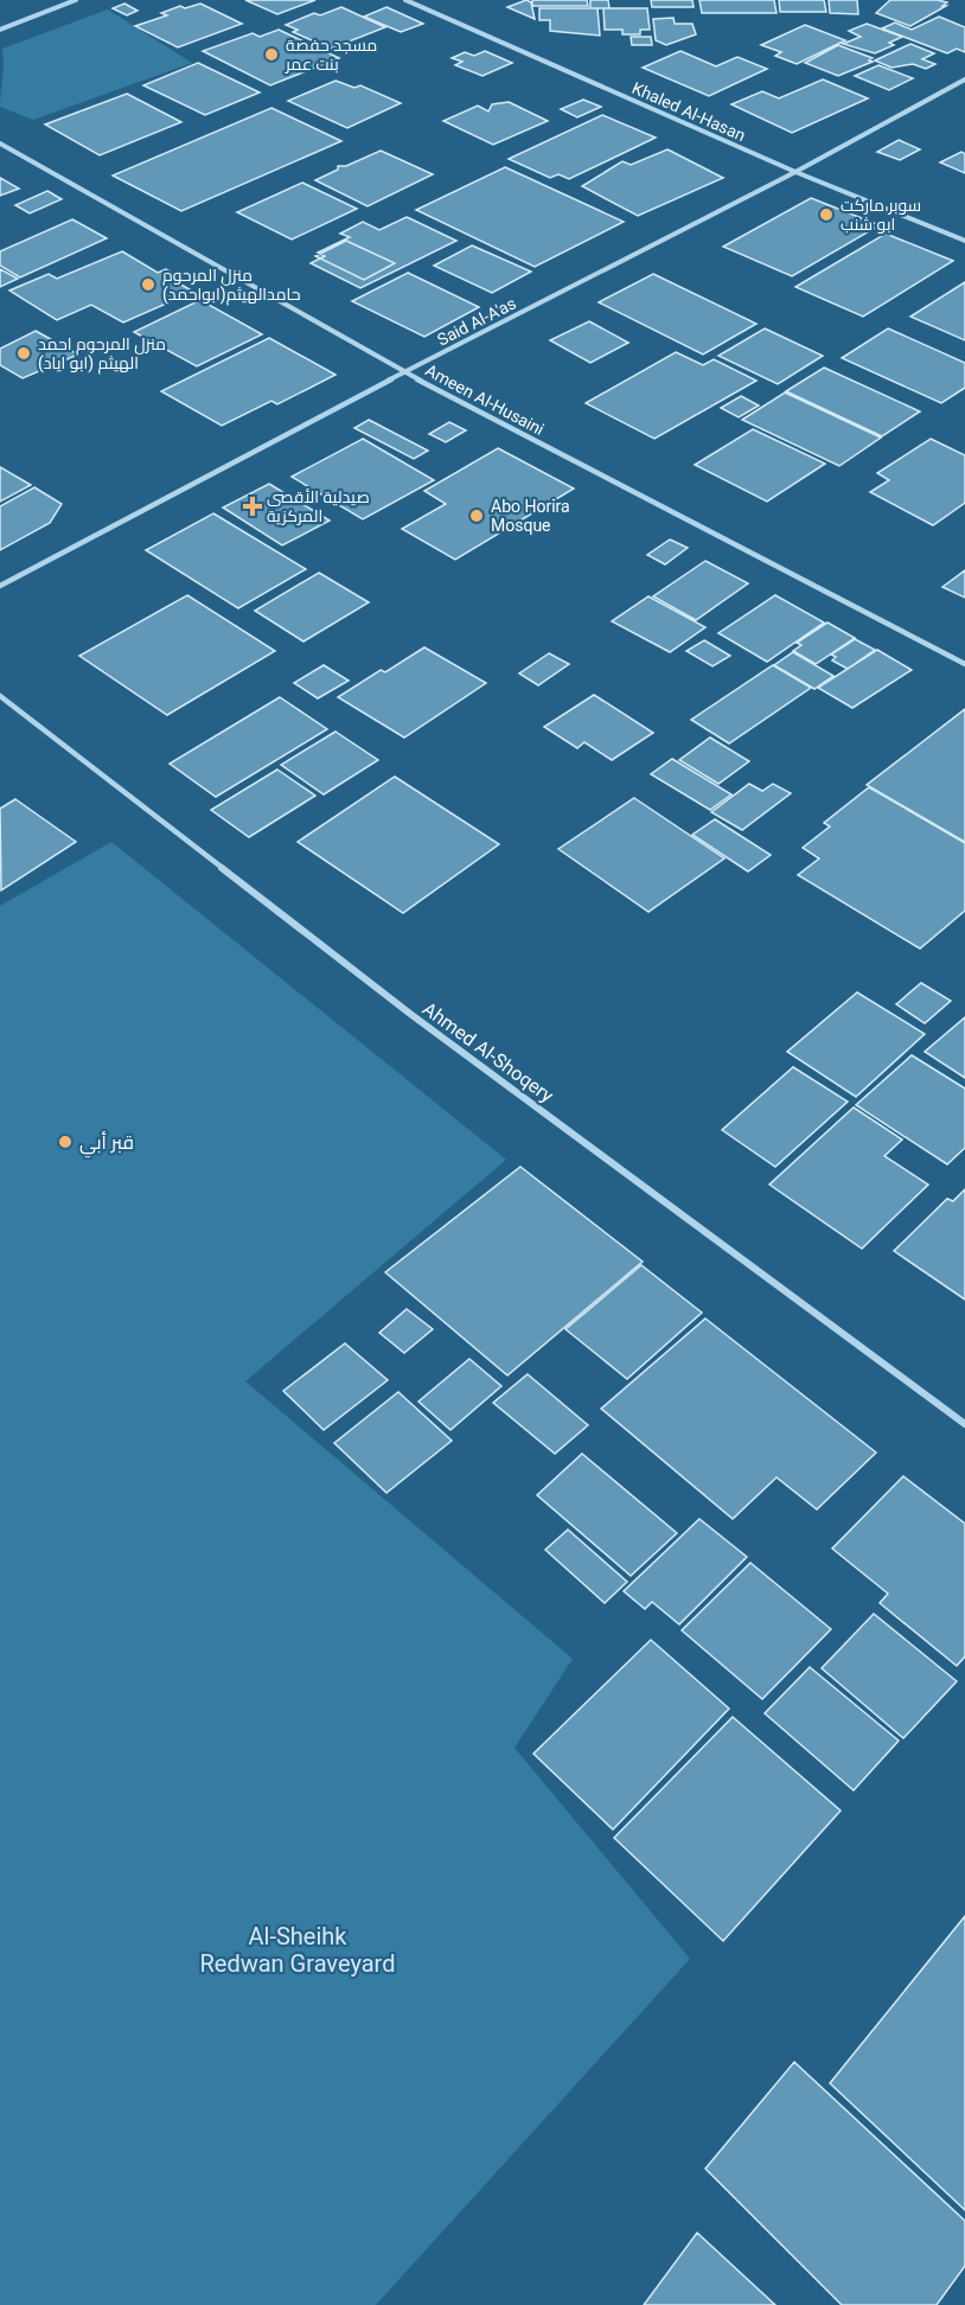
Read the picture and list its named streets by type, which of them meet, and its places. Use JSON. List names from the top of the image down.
{
  "streets": {
    "street": [
      "Khaled Al-Hasan",
      "Said Al-A'as",
      "Ameen Al-Husaini",
      "Ahmed Al-Shoqery"
    ]
  },
  "crossings": [
    ["Khaled Al-Hasan", "Said Al-A'as"],
    ["Said Al-A'as", "Ameen Al-Husaini"]
  ],
  "parks": ["Al-Sheihk Redwan Graveyard"],
  "places": {
    "other": [
      "مسجد حفصة بنت عمر",
      "سوبر ماركت ابو شنب",
      "منزل المرحوم حامدالهيثم(ابواحمد)",
      "منزل المرحوم احمد الهيثم (ابو اياد)",
      "Abo Horira Mosque",
      "قبر أبي"
    ],
    "health": ["صيدلية الأقصى المركزية"]
  }
}
